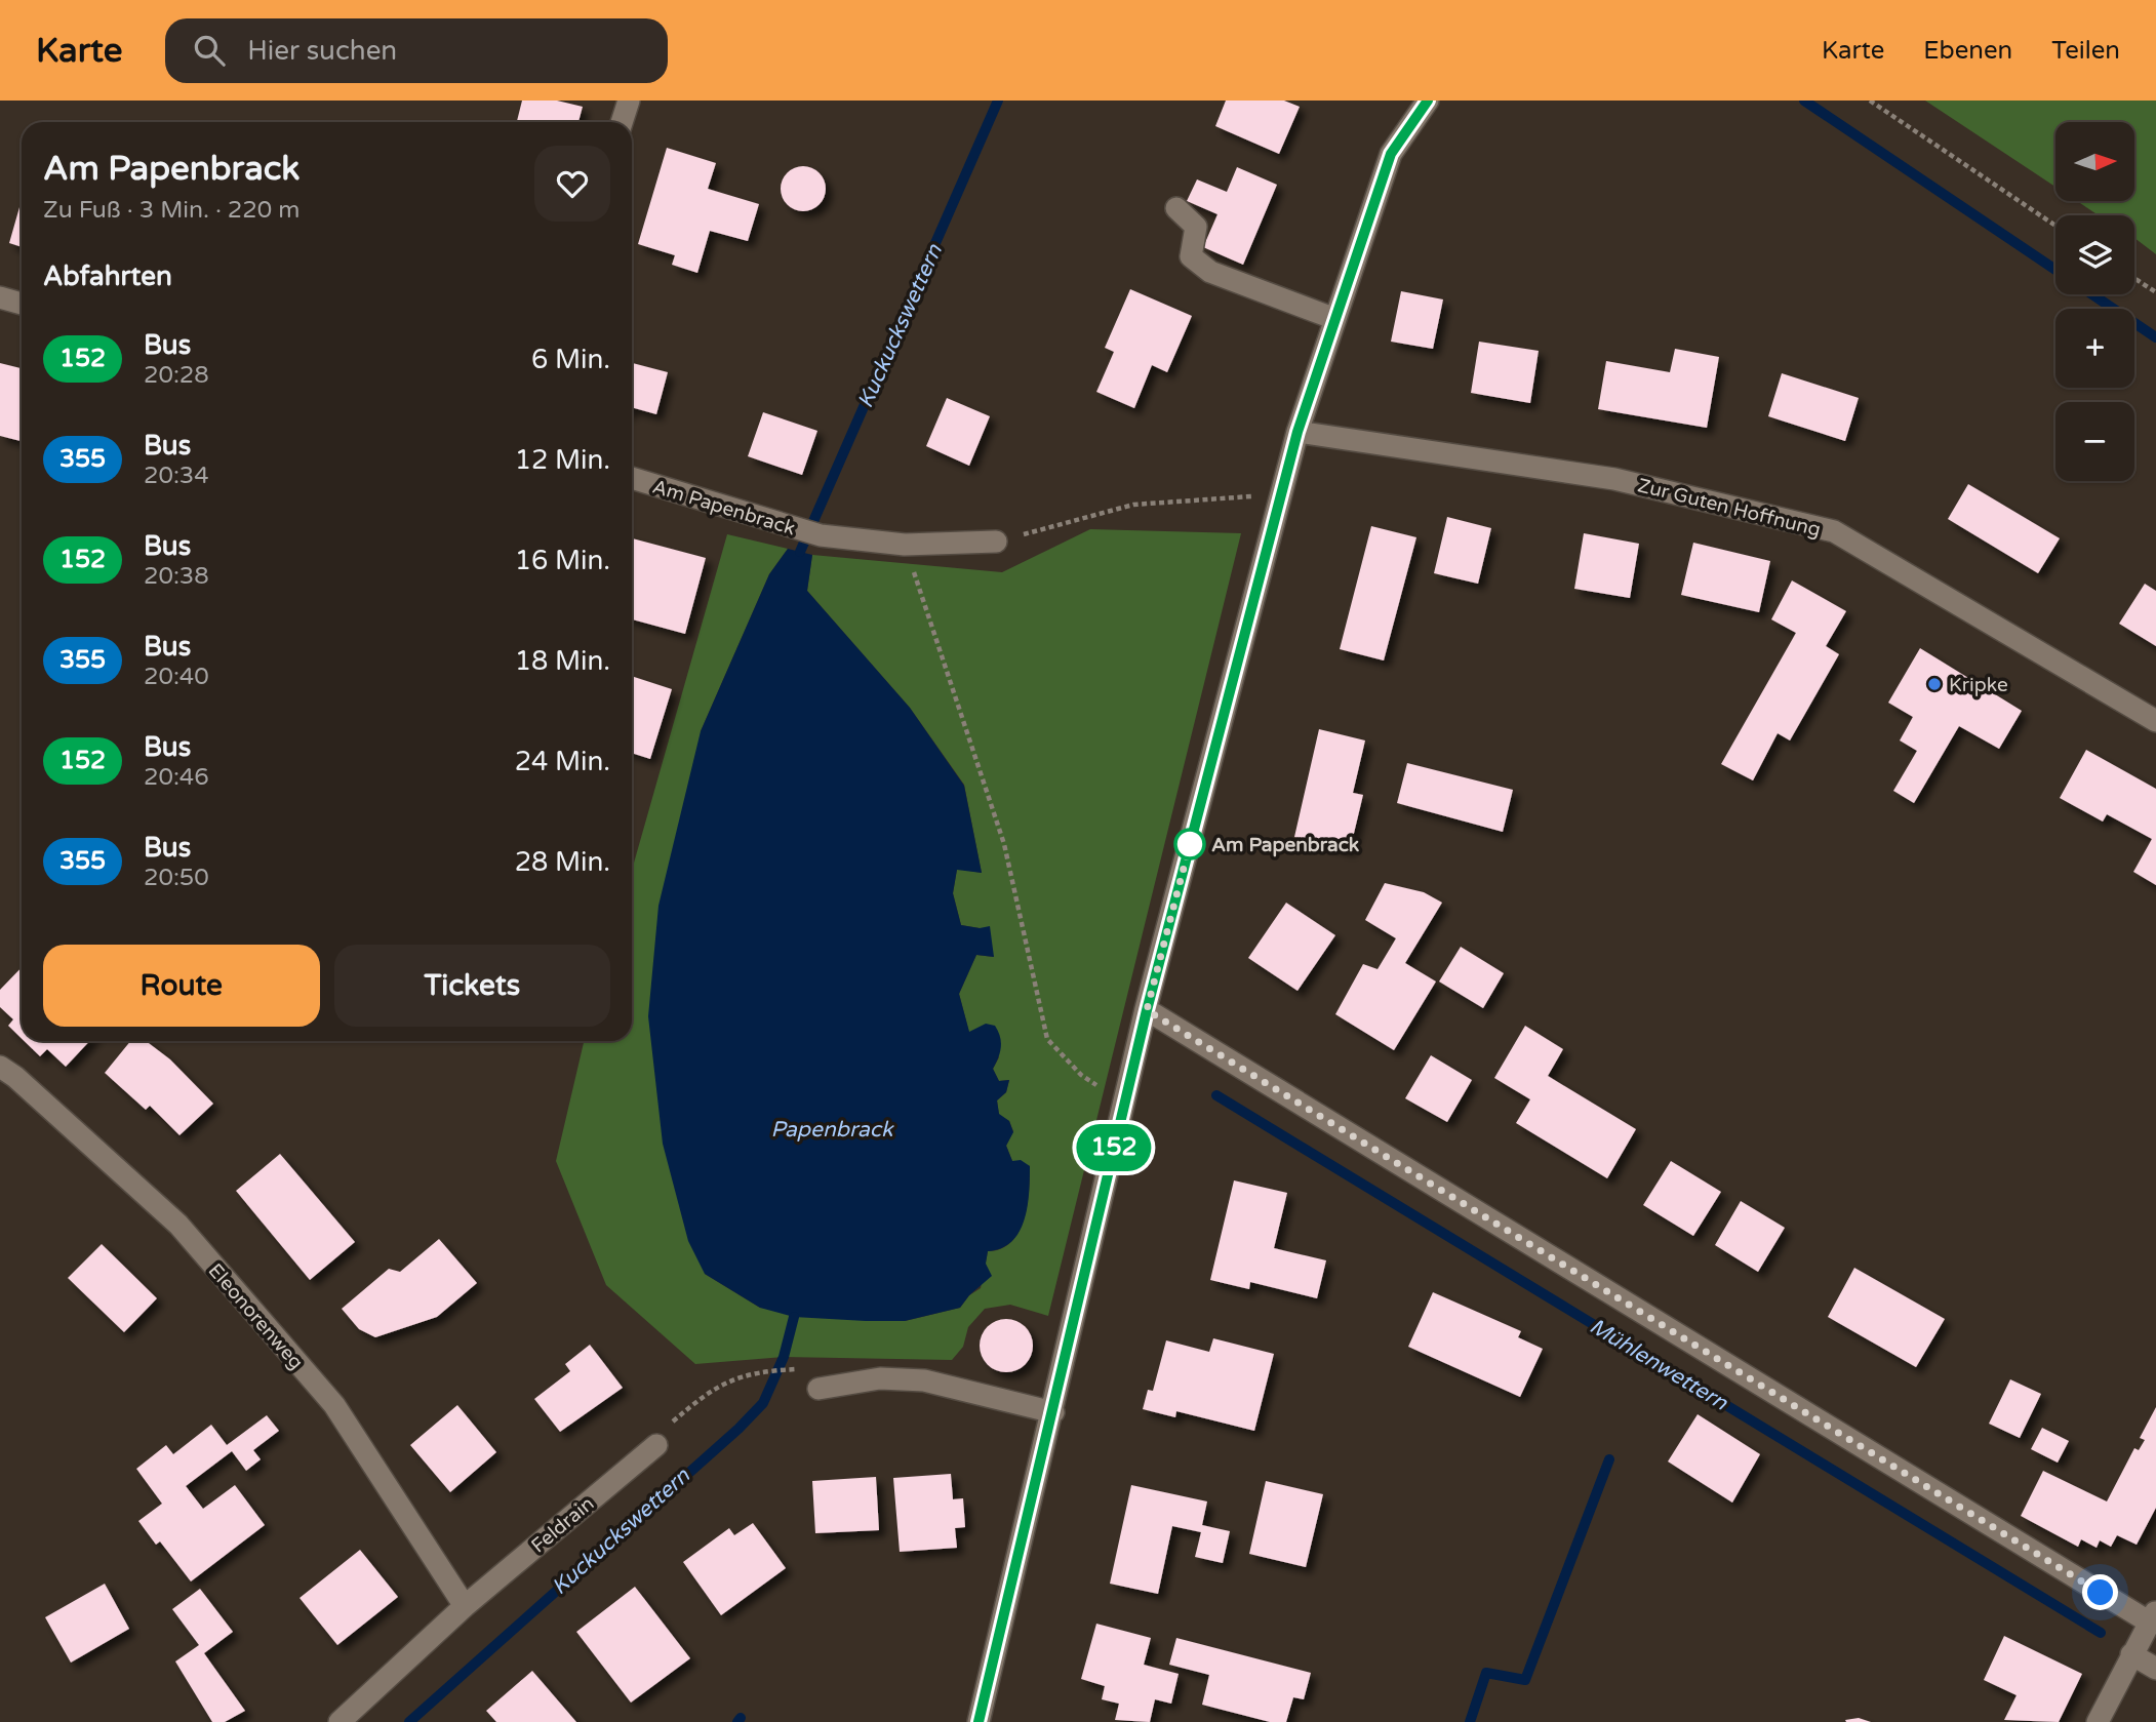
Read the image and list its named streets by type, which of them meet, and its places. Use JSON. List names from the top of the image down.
{
  "streets": {
    "street": [
      "Am Papenbrack",
      "Zur Guten Hoffnung",
      "Eleonorenweg",
      "Feldrain"
    ]
  },
  "crossings": [
    ["Eleonorenweg", "Feldrain"]
  ],
  "water": ["Kuckuckswettern", "Papenbrack", "Mühlenwettern"],
  "places": ["Kripke", "Am Papenbrack"],
  "lines": ["bus line 152"],
  "north": "right",
  "page": {
    "header": "Karte",
    "search": "Hier suchen",
    "nav": ["Karte", "Ebenen", "Teilen"],
    "on_map": "152",
    "map_buttons": ["+", "−"],
    "heading": [
      ["Am Papenbrack", "Zu Fuß · 3 Min. · 220 m"],
      "Abfahrten"
    ],
    "list": [
      {
        "mark": "152",
        "name": "Bus",
        "note": "20:28",
        "value": "6 Min."
      },
      {
        "mark": "355",
        "name": "Bus",
        "note": "20:34",
        "value": "12 Min."
      },
      {
        "mark": "152",
        "name": "Bus",
        "note": "20:38",
        "value": "16 Min."
      },
      {
        "mark": "355",
        "name": "Bus",
        "note": "20:40",
        "value": "18 Min."
      },
      {
        "mark": "152",
        "name": "Bus",
        "note": "20:46",
        "value": "24 Min."
      },
      {
        "mark": "355",
        "name": "Bus",
        "note": "20:50",
        "value": "28 Min."
      }
    ],
    "buttons": ["Route", "Tickets"]
  }
}
